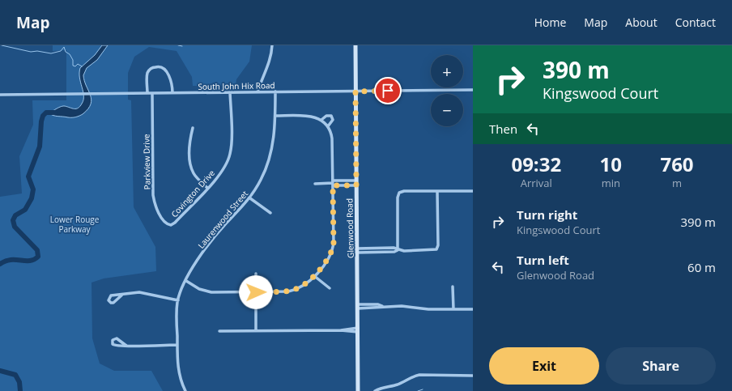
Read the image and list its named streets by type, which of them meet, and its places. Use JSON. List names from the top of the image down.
{
  "streets": {
    "street": [
      "South John Hix Road",
      "Parkview Drive",
      "Covington Drive",
      "Laurenwood Street",
      "Glenwood Road"
    ]
  },
  "crossings": [
    ["South John Hix Road", "Parkview Drive"],
    ["South John Hix Road", "Covington Drive"],
    ["South John Hix Road", "Laurenwood Street"],
    ["South John Hix Road", "Glenwood Road"],
    ["Parkview Drive", "Covington Drive"]
  ],
  "parks": ["Lower Rouge Parkway"],
  "page": {
    "header": "Map",
    "nav": [
      "Home",
      "Map",
      "About",
      "Contact"
    ],
    "turn": ["390 m", "Kingswood Court"],
    "map_buttons": ["+", "−"],
    "then": "Then",
    "eta": [
      "09:32",
      "Arrival",
      "10",
      "min",
      "760",
      "m"
    ],
    "list": [
      {
        "name": "Turn right",
        "note": "Kingswood Court",
        "value": "390 m"
      },
      {
        "name": "Turn left",
        "note": "Glenwood Road",
        "value": "60 m"
      }
    ],
    "buttons": ["Exit", "Share"]
  }
}
